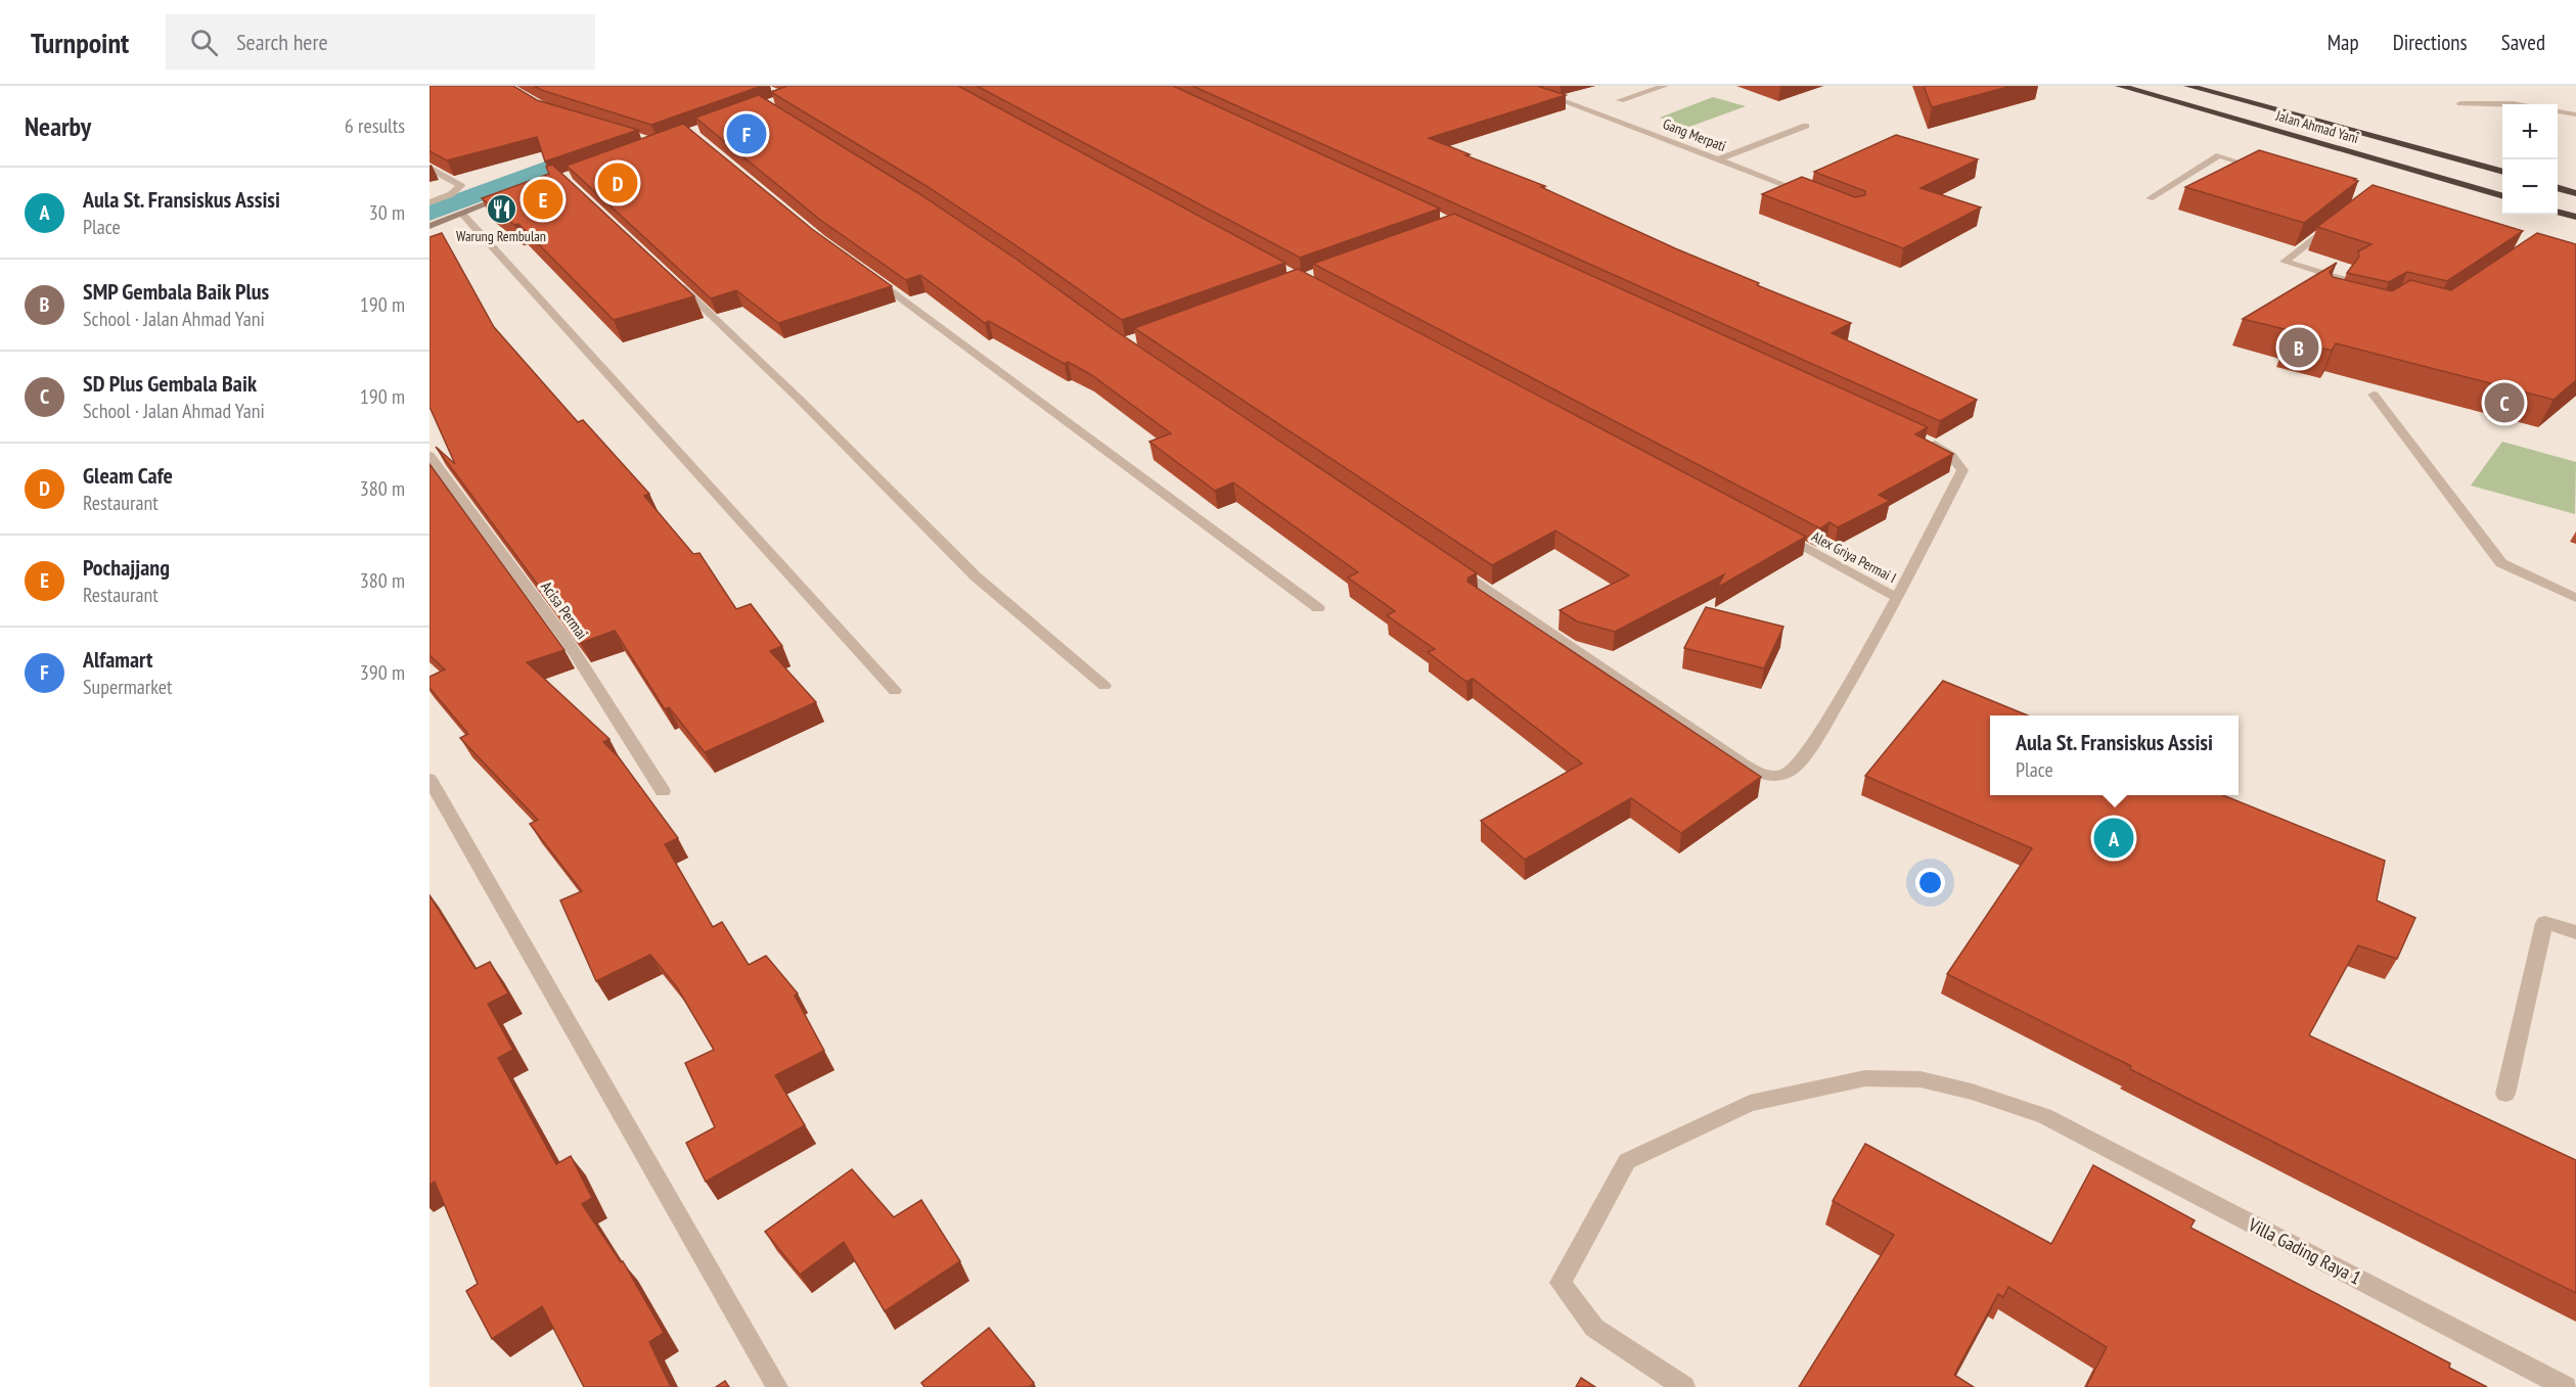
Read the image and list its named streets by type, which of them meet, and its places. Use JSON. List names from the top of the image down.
{
  "streets": {
    "highway": ["Jalan Ahmad Yani"],
    "street": [
      "Gang Merpati",
      "Alex Griya Permai I",
      "Acisa Permai",
      "Villa Gading Raya 1"
    ]
  },
  "places": {
    "restaurant": ["Warung Rembulan"]
  },
  "page": {
    "header": "Turnpoint",
    "search": "Search here",
    "nav": ["Map", "Directions", "Saved"],
    "heading": ["Nearby", "6 results"],
    "map_buttons": ["+", "−"],
    "pins": [
      "F",
      "D",
      "E",
      "B",
      "C",
      "A"
    ],
    "list": [
      {
        "mark": "A",
        "name": "Aula St. Fransiskus Assisi",
        "note": "Place",
        "value": "30 m"
      },
      {
        "mark": "B",
        "name": "SMP Gembala Baik Plus",
        "note": "School · Jalan Ahmad Yani",
        "value": "190 m"
      },
      {
        "mark": "C",
        "name": "SD Plus Gembala Baik",
        "note": "School · Jalan Ahmad Yani",
        "value": "190 m"
      },
      {
        "mark": "D",
        "name": "Gleam Cafe",
        "note": "Restaurant",
        "value": "380 m"
      },
      {
        "mark": "E",
        "name": "Pochajjang",
        "note": "Restaurant",
        "value": "380 m"
      },
      {
        "mark": "F",
        "name": "Alfamart",
        "note": "Supermarket",
        "value": "390 m"
      }
    ],
    "popup": ["Aula St. Fransiskus Assisi", "Place"]
  }
}
